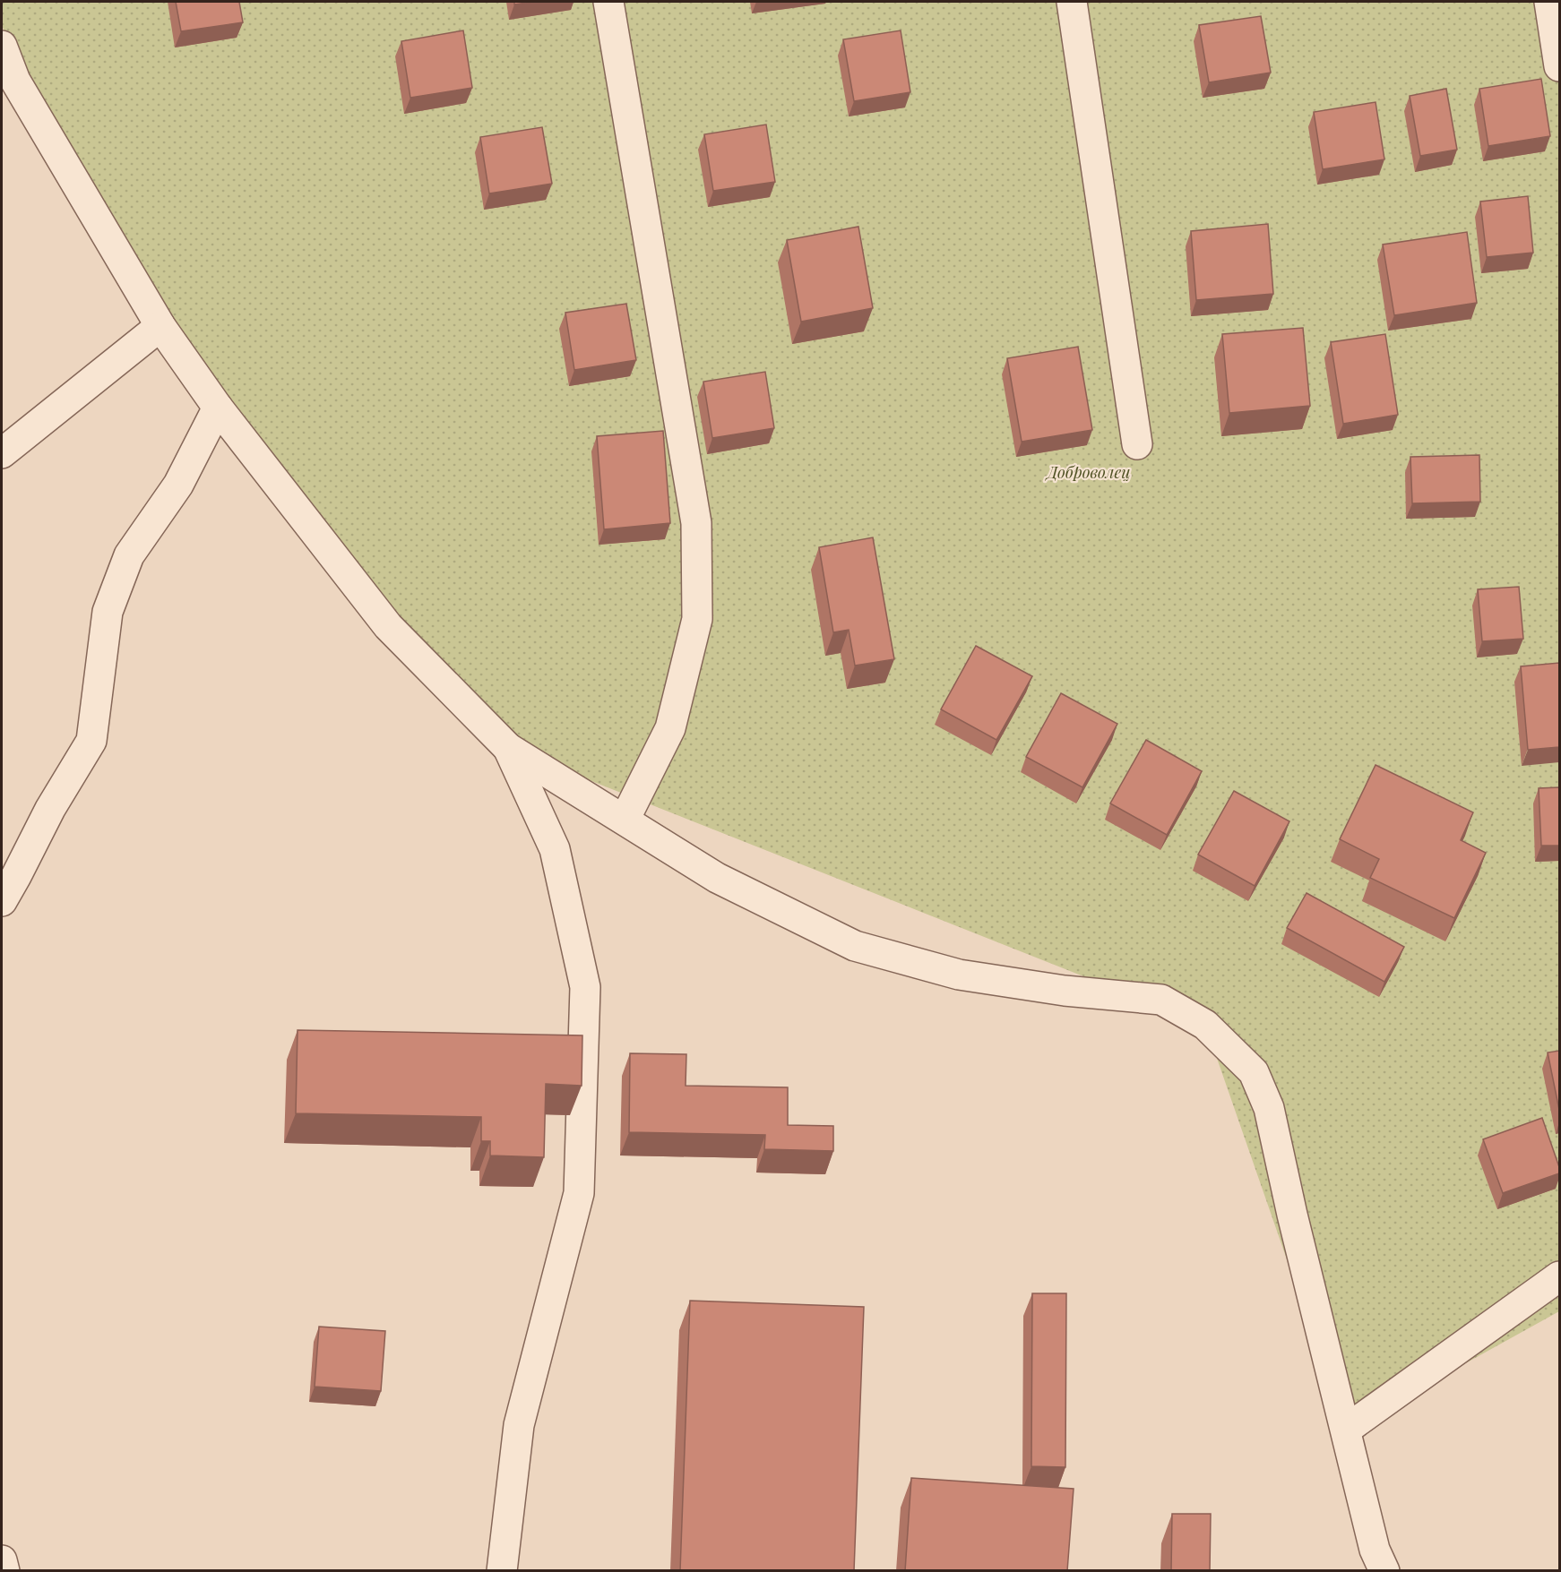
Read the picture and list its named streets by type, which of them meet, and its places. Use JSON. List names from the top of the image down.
{
  "parks": ["Доброволец"]
}
